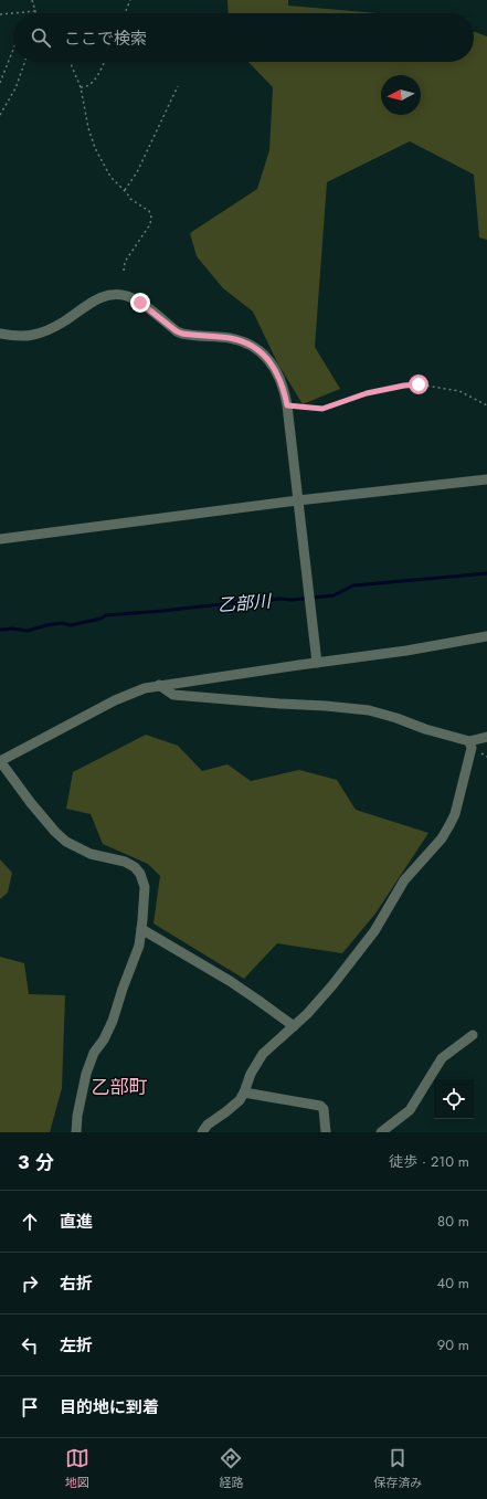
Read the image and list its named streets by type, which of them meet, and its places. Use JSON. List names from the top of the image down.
{
  "districts": ["乙部町"],
  "water": ["乙部川"],
  "north": "left",
  "page": {
    "search": "ここで検索",
    "heading": ["3 分", "徒歩 · 210 m"],
    "list": [
      ["直進", "80 m"],
      ["右折", "40 m"],
      ["左折", "90 m"],
      "目的地に到着"
    ],
    "nav": ["地図", "経路", "保存済み"]
  }
}
